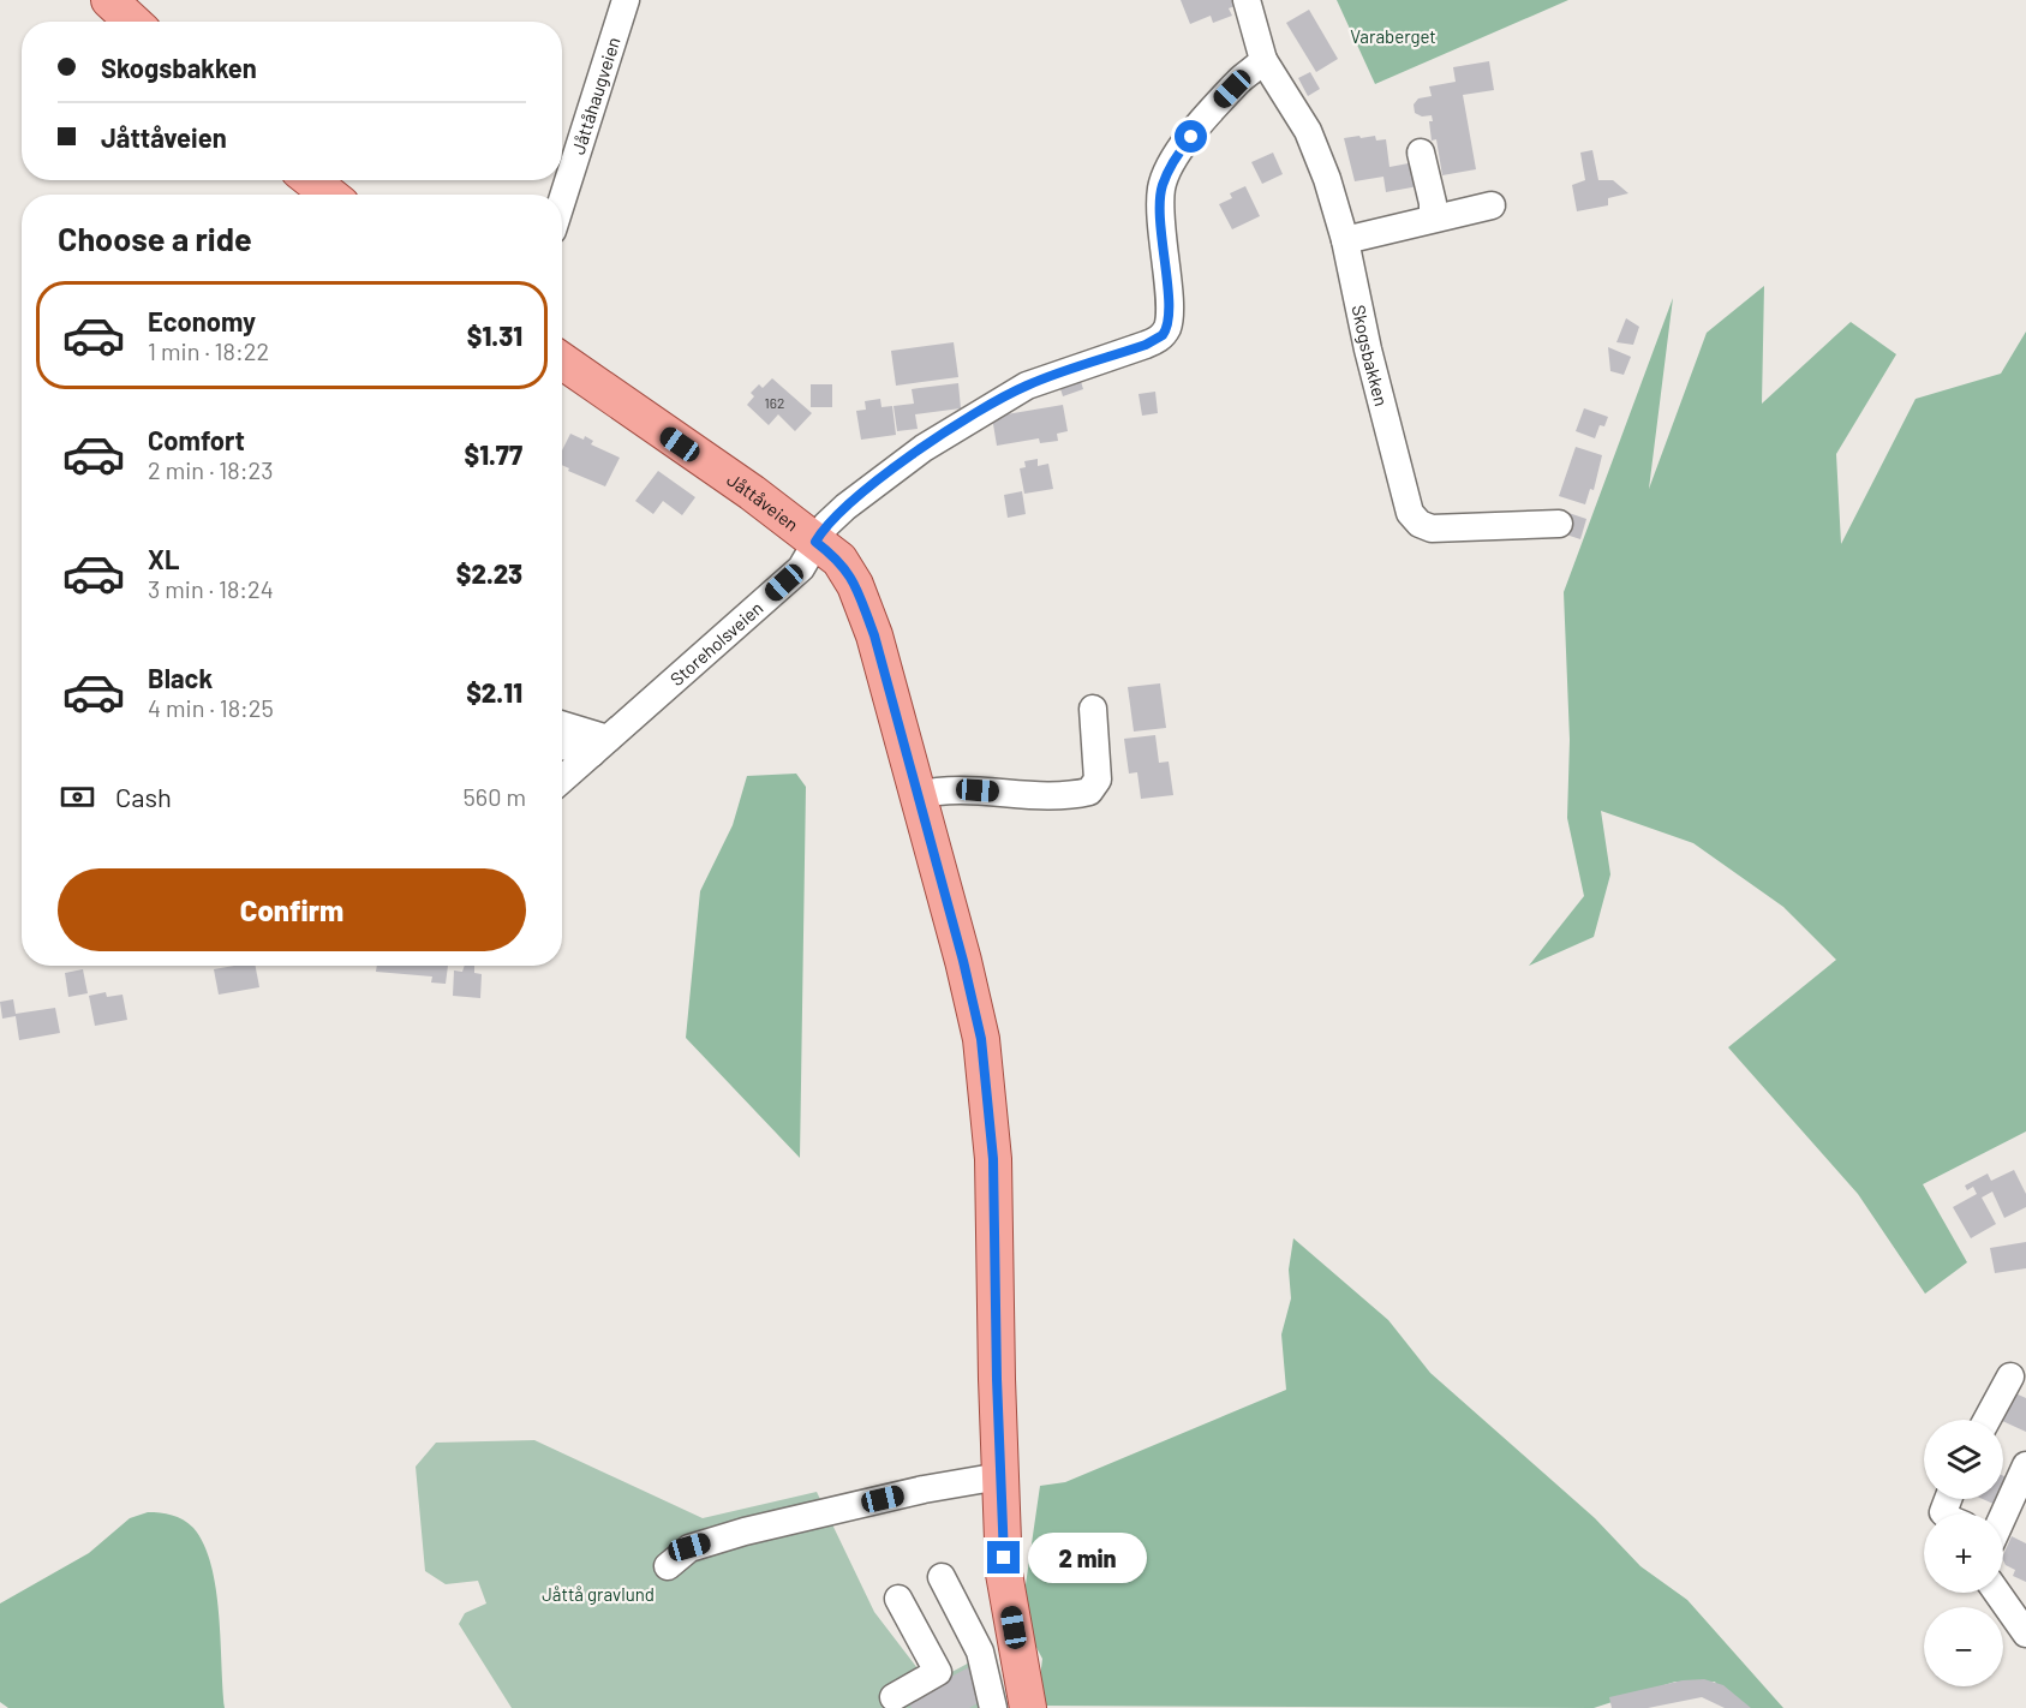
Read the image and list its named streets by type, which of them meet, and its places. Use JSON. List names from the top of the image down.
{
  "streets": {
    "main road": ["Jåttåveien"],
    "street": ["Jåttåhaugveien", "Skogsbakken", "Storeholsveien"]
  },
  "crossings": [
    ["Jåttåveien", "Storeholsveien"]
  ],
  "parks": ["Varaberget", "Jåttå gravlund"],
  "house_numbers": ["162"],
  "page": {
    "banner": ["Skogsbakken", "Jåttåveien"],
    "heading": "Choose a ride",
    "list": [
      {
        "name": "Economy",
        "note": "1 min · 18:22",
        "value": "$1.31"
      },
      {
        "name": "Comfort",
        "note": "2 min · 18:23",
        "value": "$1.77"
      },
      {
        "name": "XL",
        "note": "3 min · 18:24",
        "value": "$2.23"
      },
      {
        "name": "Black",
        "note": "4 min · 18:25",
        "value": "$2.11"
      }
    ],
    "pay": ["Cash", "560 m"],
    "buttons": "Confirm",
    "map_buttons": ["+", "−"],
    "bubble": "2 min"
  }
}
